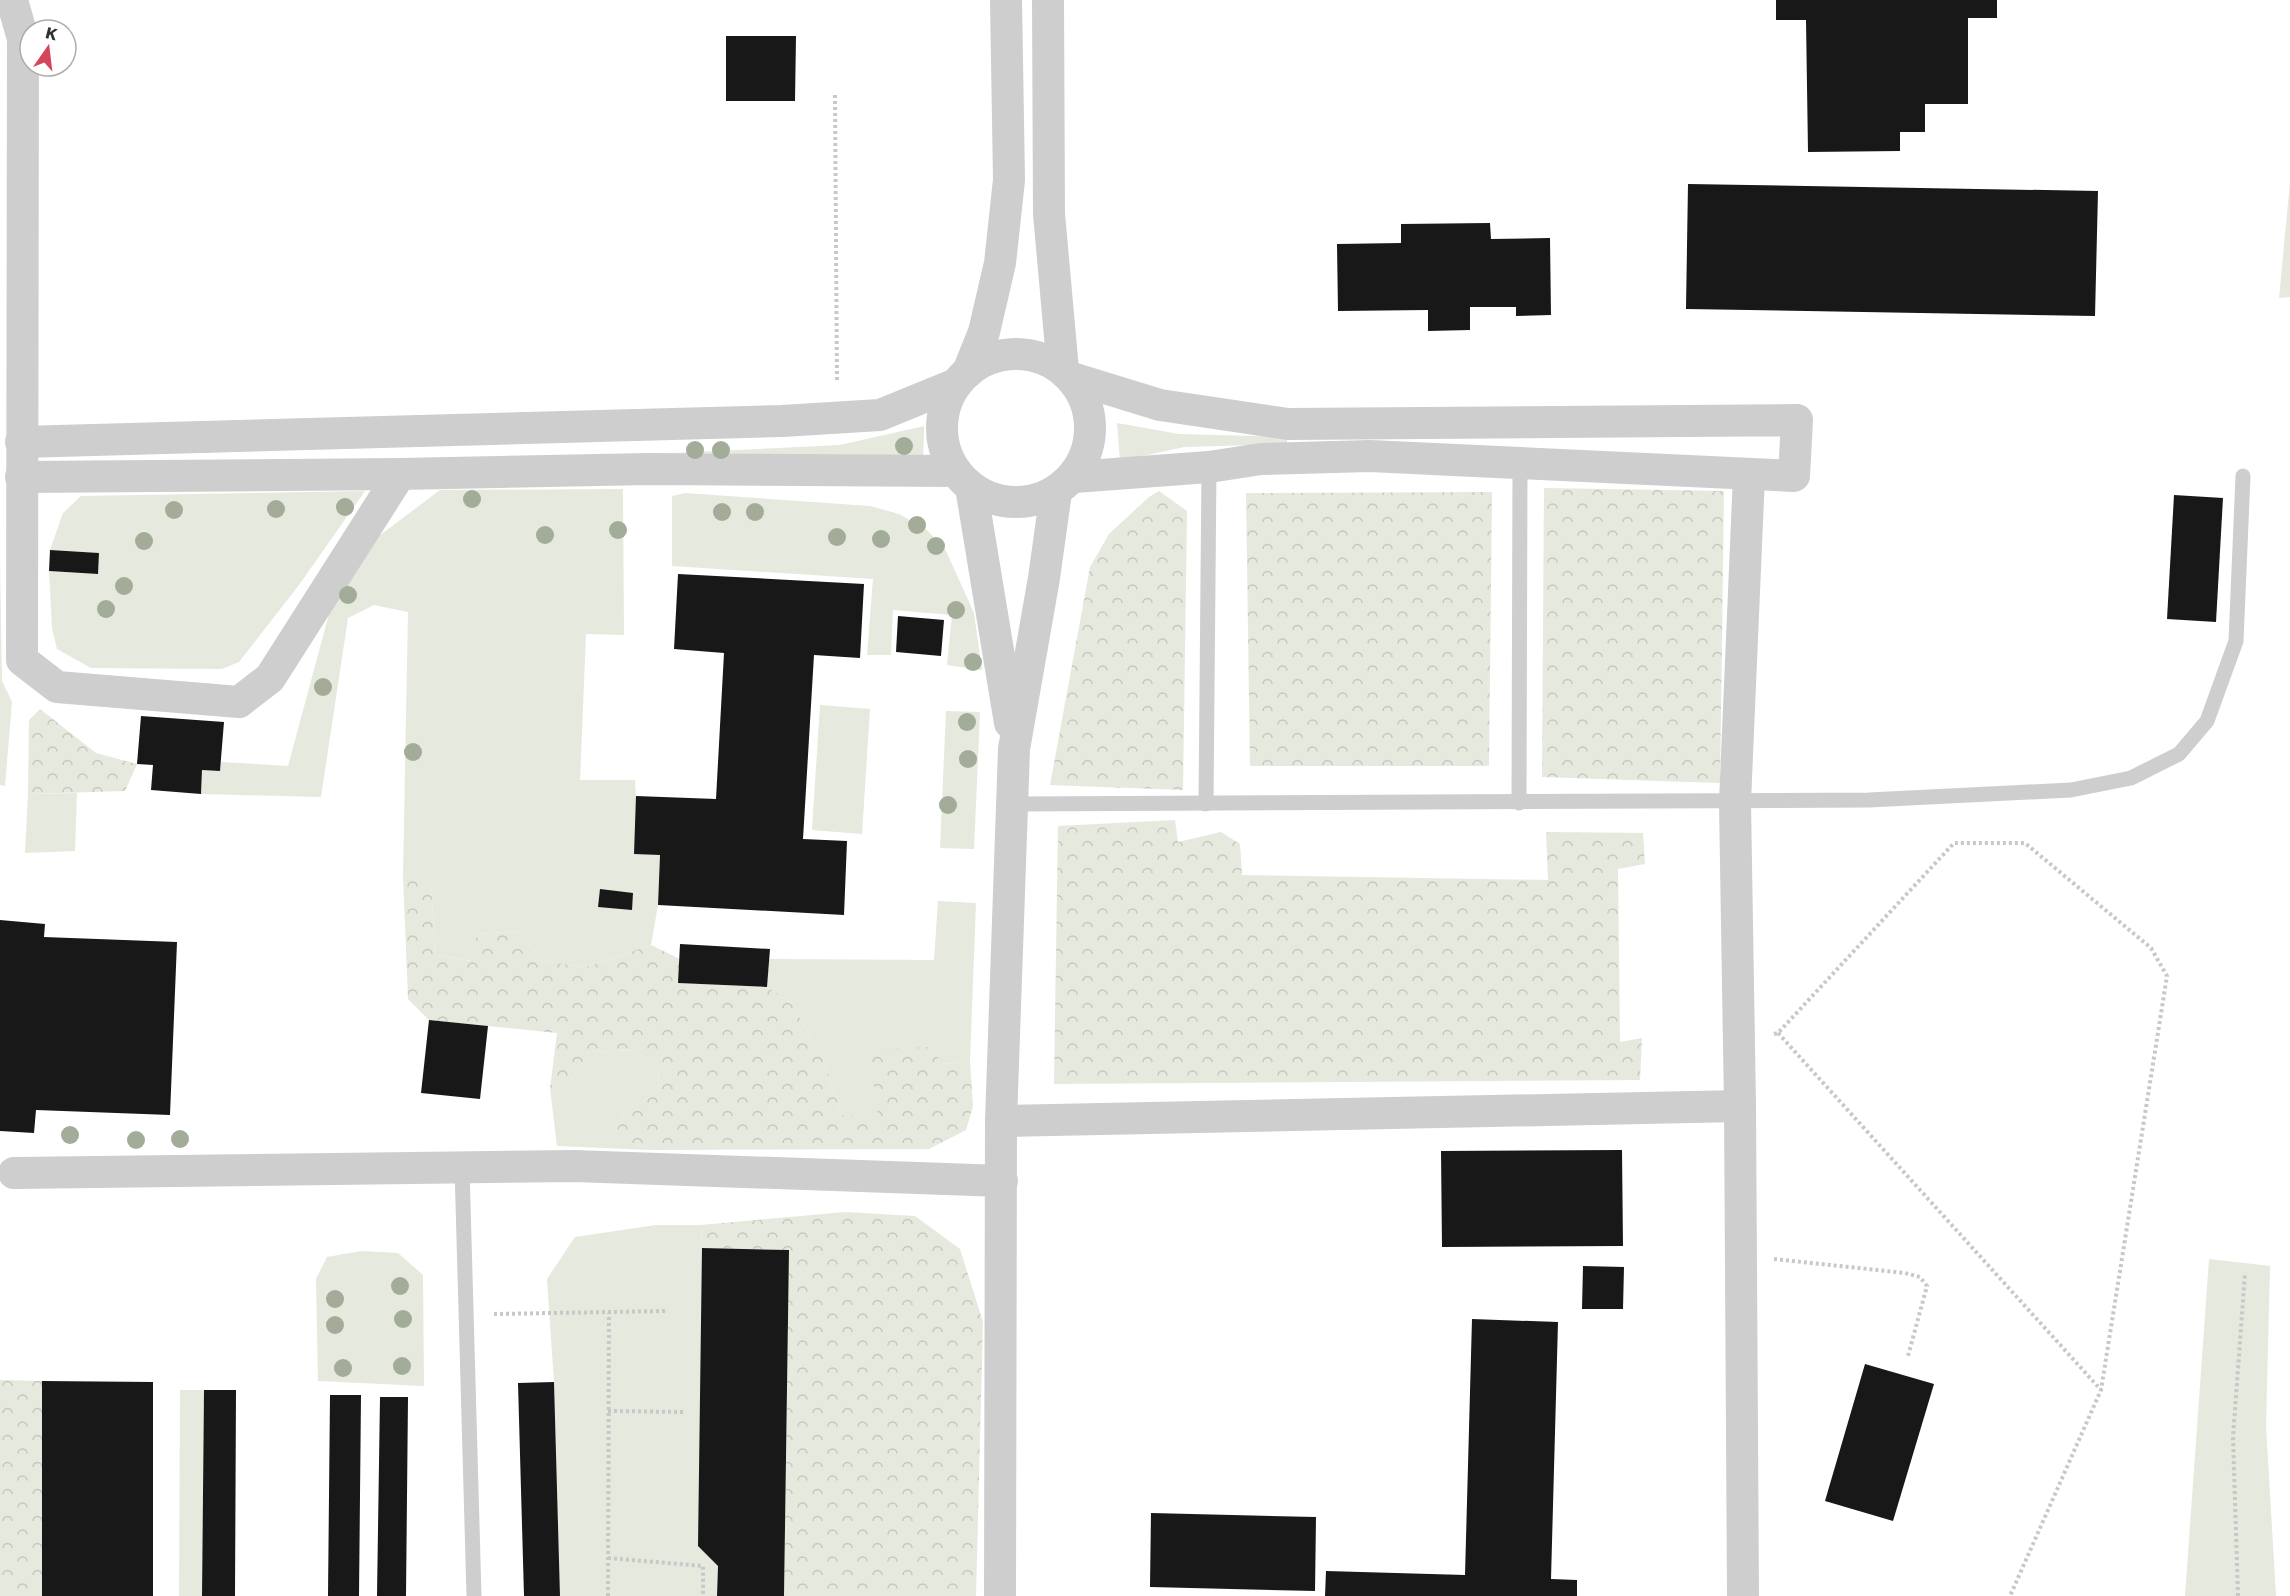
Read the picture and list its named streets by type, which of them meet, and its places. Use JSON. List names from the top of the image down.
{
  "north": "top"
}
